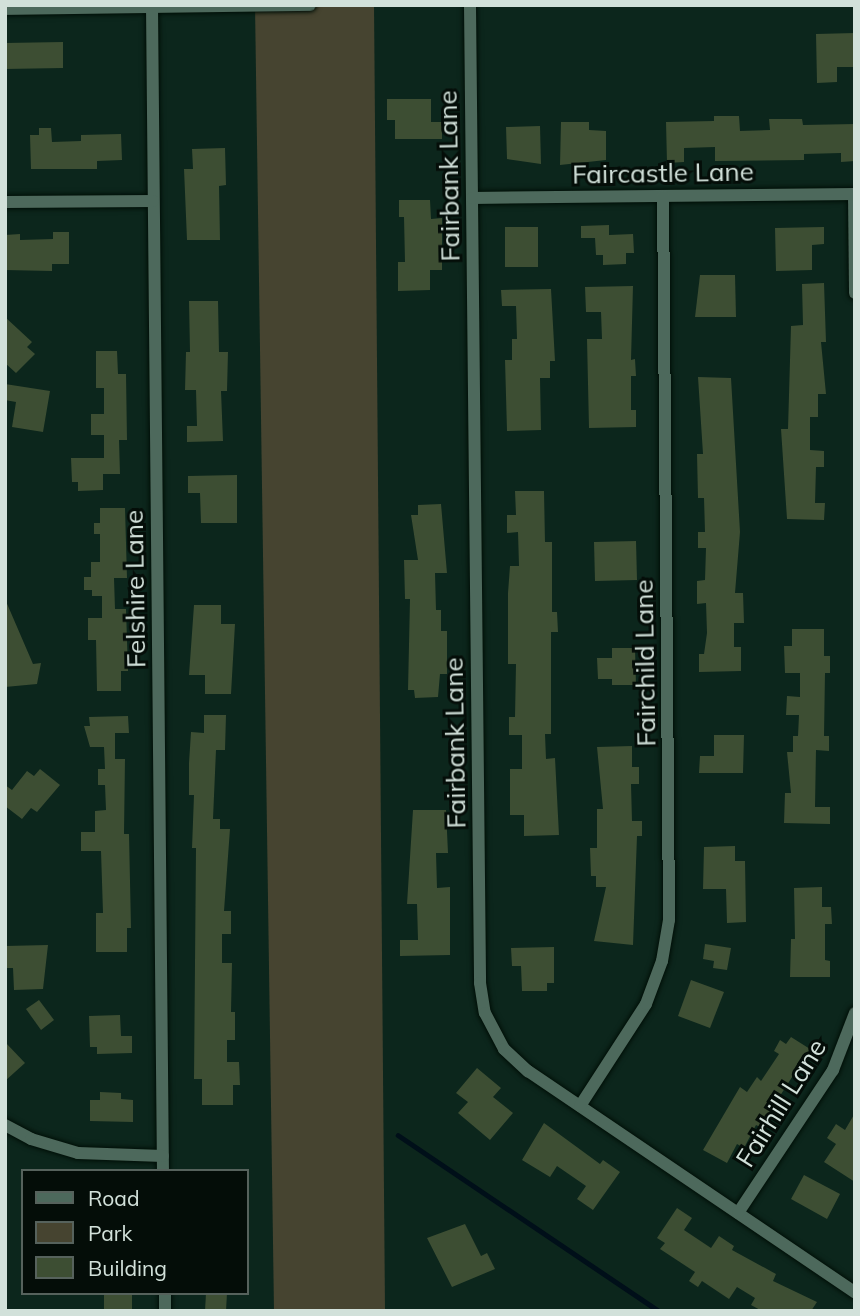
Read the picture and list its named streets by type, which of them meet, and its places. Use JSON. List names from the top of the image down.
{
  "streets": {
    "street": [
      "Faircastle Lane",
      "Fairbank Lane",
      "Felshire Lane",
      "Fairchild Lane",
      "Fairhill Lane"
    ]
  },
  "crossings": [
    ["Faircastle Lane", "Fairbank Lane"],
    ["Faircastle Lane", "Fairchild Lane"],
    ["Fairbank Lane", "Fairchild Lane"],
    ["Fairbank Lane", "Fairhill Lane"]
  ],
  "legend": ["Road", "Park", "Building"]
}
